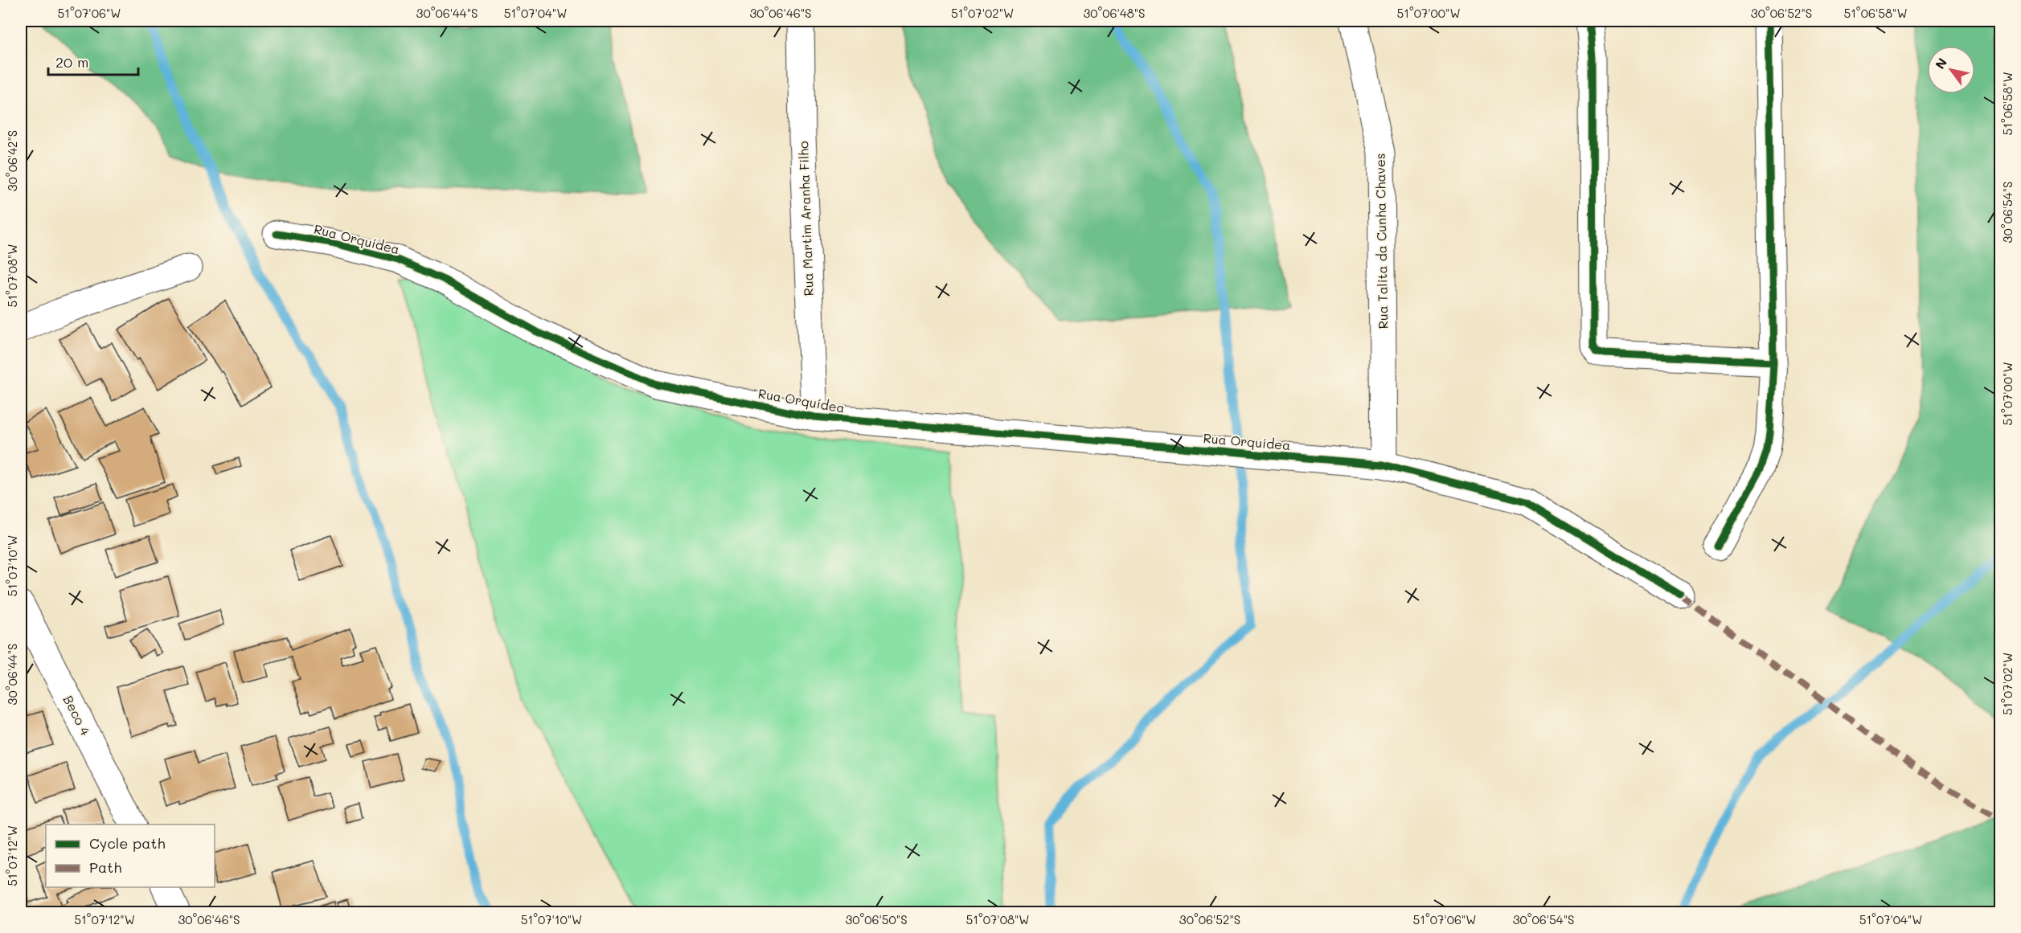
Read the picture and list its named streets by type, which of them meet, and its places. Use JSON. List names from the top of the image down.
{
  "streets": {
    "street": [
      "Rua Martim Aranha Filho",
      "Rua Orquídea",
      "Rua Talita da Cunha Chaves",
      "Beco 4"
    ]
  },
  "crossings": [
    ["Rua Martim Aranha Filho", "Rua Orquídea"],
    ["Rua Orquídea", "Rua Talita da Cunha Chaves"]
  ],
  "legend": ["Cycle path", "Path"],
  "scale_bar": "20 m",
  "north": "top left",
  "coordinates": [
    "51°07'06\"W",
    "30°06'44\"S",
    "51°07'04\"W",
    "30°06'46\"S",
    "51°07'02\"W",
    "30°06'48\"S",
    "51°07'00\"W",
    "30°06'52\"S",
    "51°06'58\"W",
    "30°06'42\"S",
    "30°06'54\"S",
    "51°07'08\"W",
    "51°07'10\"W",
    "51°07'12\"W",
    "30°06'50\"S"
  ]
}
